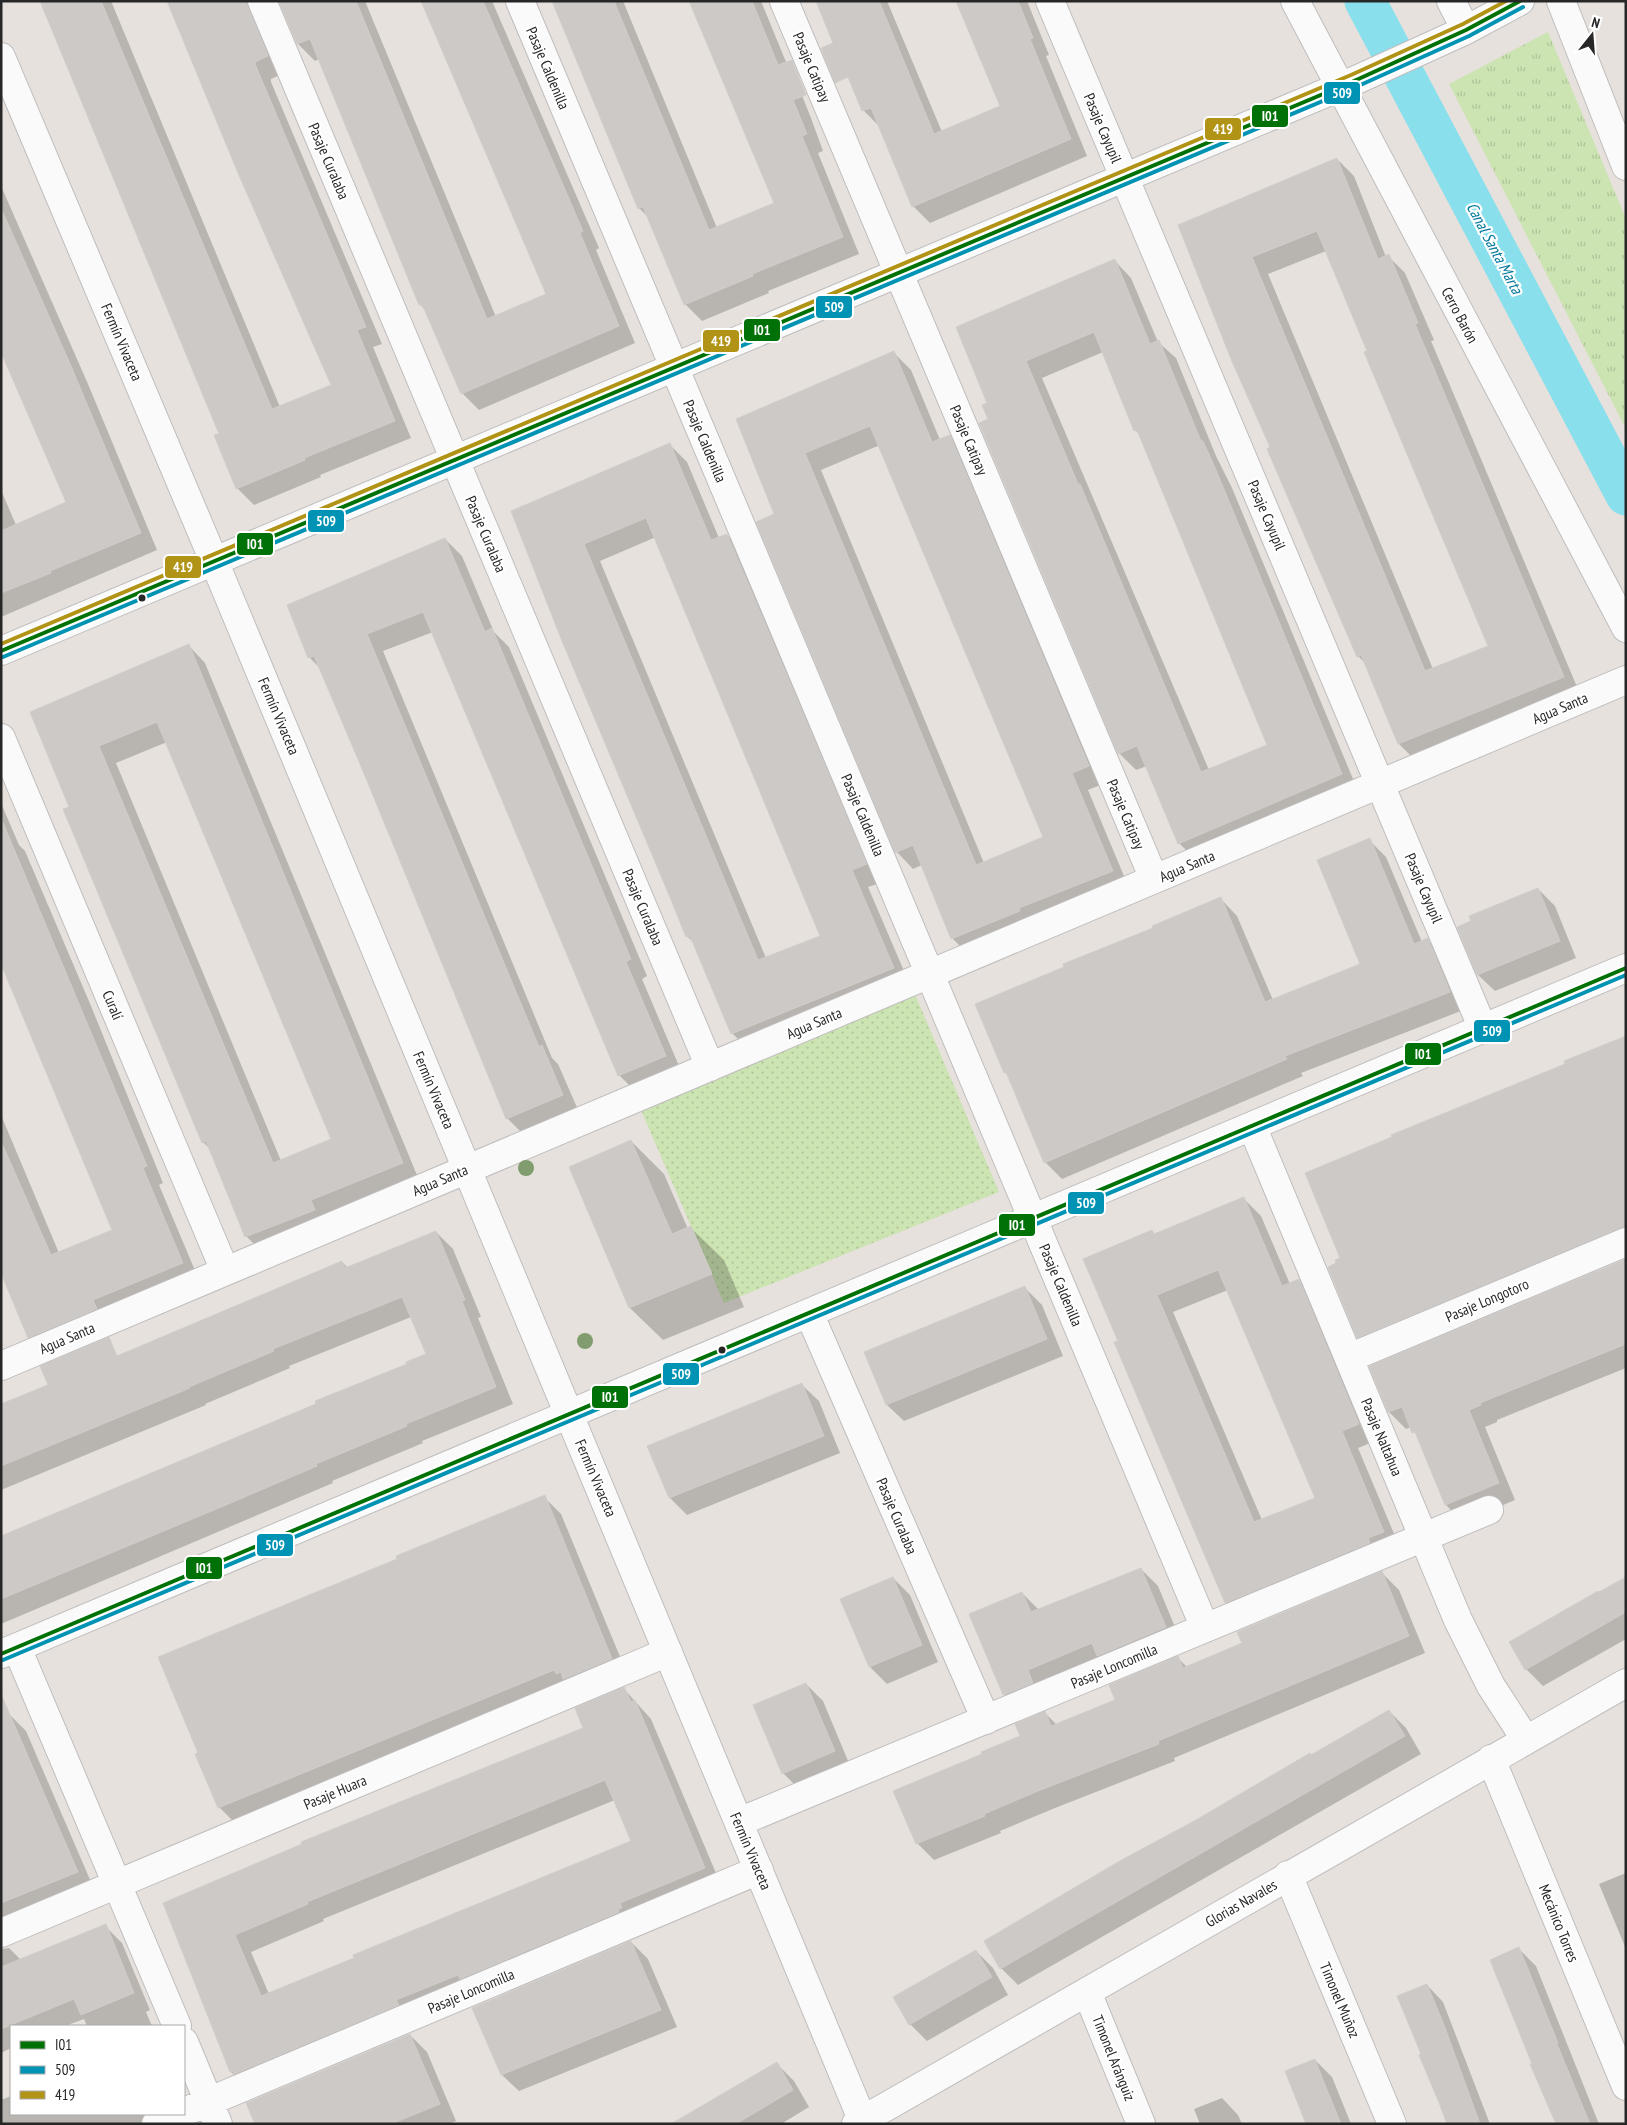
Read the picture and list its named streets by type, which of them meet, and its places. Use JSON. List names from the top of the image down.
{
  "streets": {
    "street": [
      "Pasaje Catipay",
      "Pasaje Caldenilla",
      "Pasaje Cayupil",
      "Pasaje Curalaba",
      "Cerro Barón",
      "Fermín Vivaceta",
      "Agua Santa",
      "Curalí",
      "Pasaje Longotoro",
      "Pasaje Naltahua",
      "Pasaje Loncomilla",
      "Pasaje Huara",
      "Glorias Navales",
      "Mecánico Torres",
      "Timonel Muñoz",
      "Timonel Aránguiz"
    ]
  },
  "crossings": [
    ["Pasaje Catipay", "Agua Santa"],
    ["Pasaje Caldenilla", "Agua Santa"],
    ["Pasaje Caldenilla", "Pasaje Loncomilla"],
    ["Pasaje Cayupil", "Agua Santa"],
    ["Pasaje Curalaba", "Agua Santa"],
    ["Pasaje Curalaba", "Pasaje Loncomilla"],
    ["Fermín Vivaceta", "Agua Santa"],
    ["Fermín Vivaceta", "Pasaje Loncomilla"],
    ["Fermín Vivaceta", "Pasaje Huara"],
    ["Fermín Vivaceta", "Glorias Navales"],
    ["Agua Santa", "Curalí"],
    ["Pasaje Longotoro", "Pasaje Naltahua"],
    ["Pasaje Naltahua", "Pasaje Loncomilla"],
    ["Pasaje Naltahua", "Glorias Navales"],
    ["Glorias Navales", "Mecánico Torres"],
    ["Glorias Navales", "Timonel Muñoz"],
    ["Glorias Navales", "Timonel Aránguiz"]
  ],
  "water": ["Canal Santa Marta"],
  "lines": ["transit line I01", "transit line 419", "transit line 509"],
  "legend": ["I01", "509", "419"],
  "north": "top"
}
